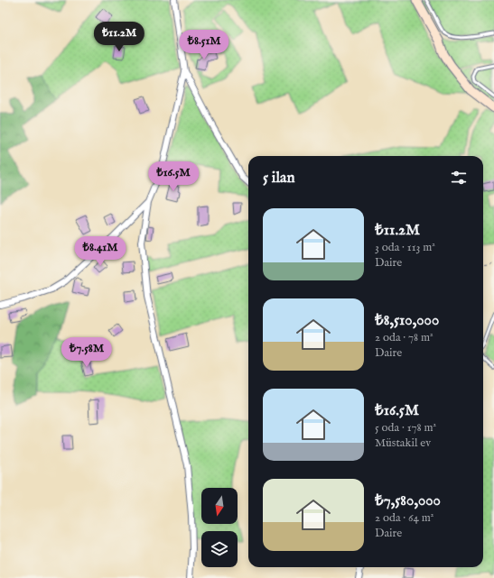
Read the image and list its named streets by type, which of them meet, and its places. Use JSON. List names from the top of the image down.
{
  "north": "bottom",
  "page": {
    "price": [
      "₺11.2M",
      "₺8.51M",
      "₺16.5M",
      "₺8.41M",
      "₺7.58M"
    ],
    "heading": "5 ilan",
    "list": [
      {
        "name": "₺11.2M",
        "note": "3 oda · 113 m² · Daire"
      },
      {
        "name": "₺8,510,000",
        "note": "2 oda · 78 m² · Daire"
      },
      {
        "name": "₺16.5M",
        "note": "5 oda · 178 m² · Müstakil ev"
      },
      {
        "name": "₺7,580,000",
        "note": "2 oda · 64 m² · Daire"
      }
    ]
  }
}
